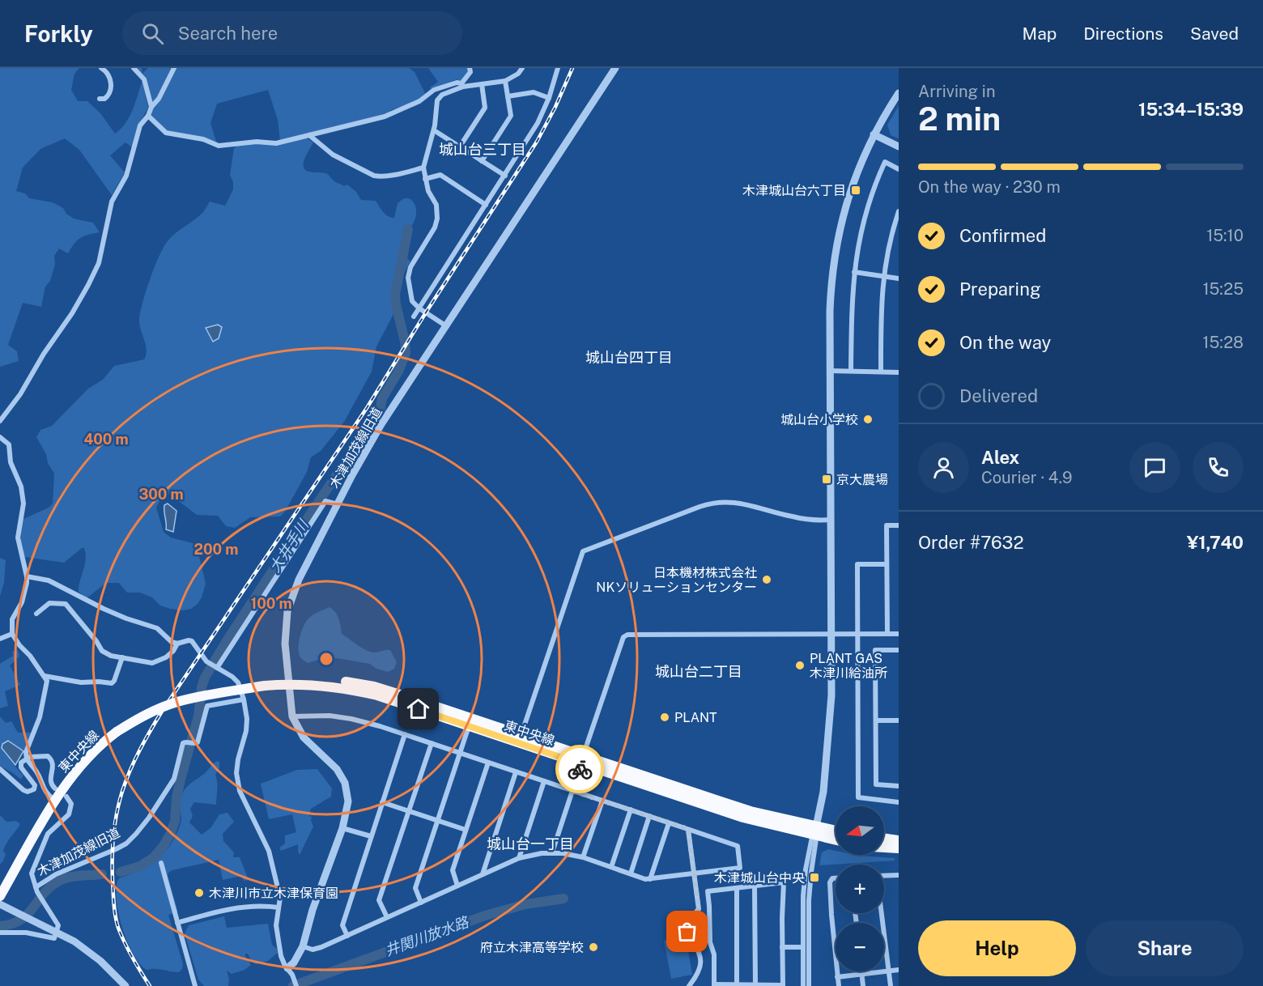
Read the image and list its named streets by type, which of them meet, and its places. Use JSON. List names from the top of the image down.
{
  "streets": {
    "highway": ["東中央線"],
    "street": ["木津加茂線旧道"]
  },
  "districts": [
    "城山台三丁目",
    "城山台四丁目",
    "城山台二丁目",
    "城山台一丁目"
  ],
  "water": ["大井手川", "井関川放水路"],
  "places": {
    "transit": ["木津城山台六丁目", "京大農場", "木津城山台中央"],
    "other": [
      "城山台小学校",
      "日本機材株式会社 NKソリューションセンター",
      "PLANT GAS 木津川給油所",
      "PLANT",
      "木津川市立木津保育園",
      "府立木津高等学校"
    ]
  },
  "north": "left",
  "page": {
    "header": "Forkly",
    "search": "Search here",
    "nav": ["Map", "Directions", "Saved"],
    "heading": ["2 min", "Arriving in", "15:34–15:39"],
    "panel": [
      "Alex",
      "Courier · 4.9",
      "Order #7632",
      "¥1,740"
    ],
    "bar": "On the way · 230 m",
    "list": [
      ["Confirmed", "15:10"],
      ["Preparing", "15:25"],
      ["On the way", "15:28"],
      "Delivered"
    ],
    "map_buttons": ["+", "−"],
    "buttons": ["Help", "Share"]
  },
  "rings": [
    "400 m",
    "300 m",
    "200 m",
    "100 m"
  ]
}
